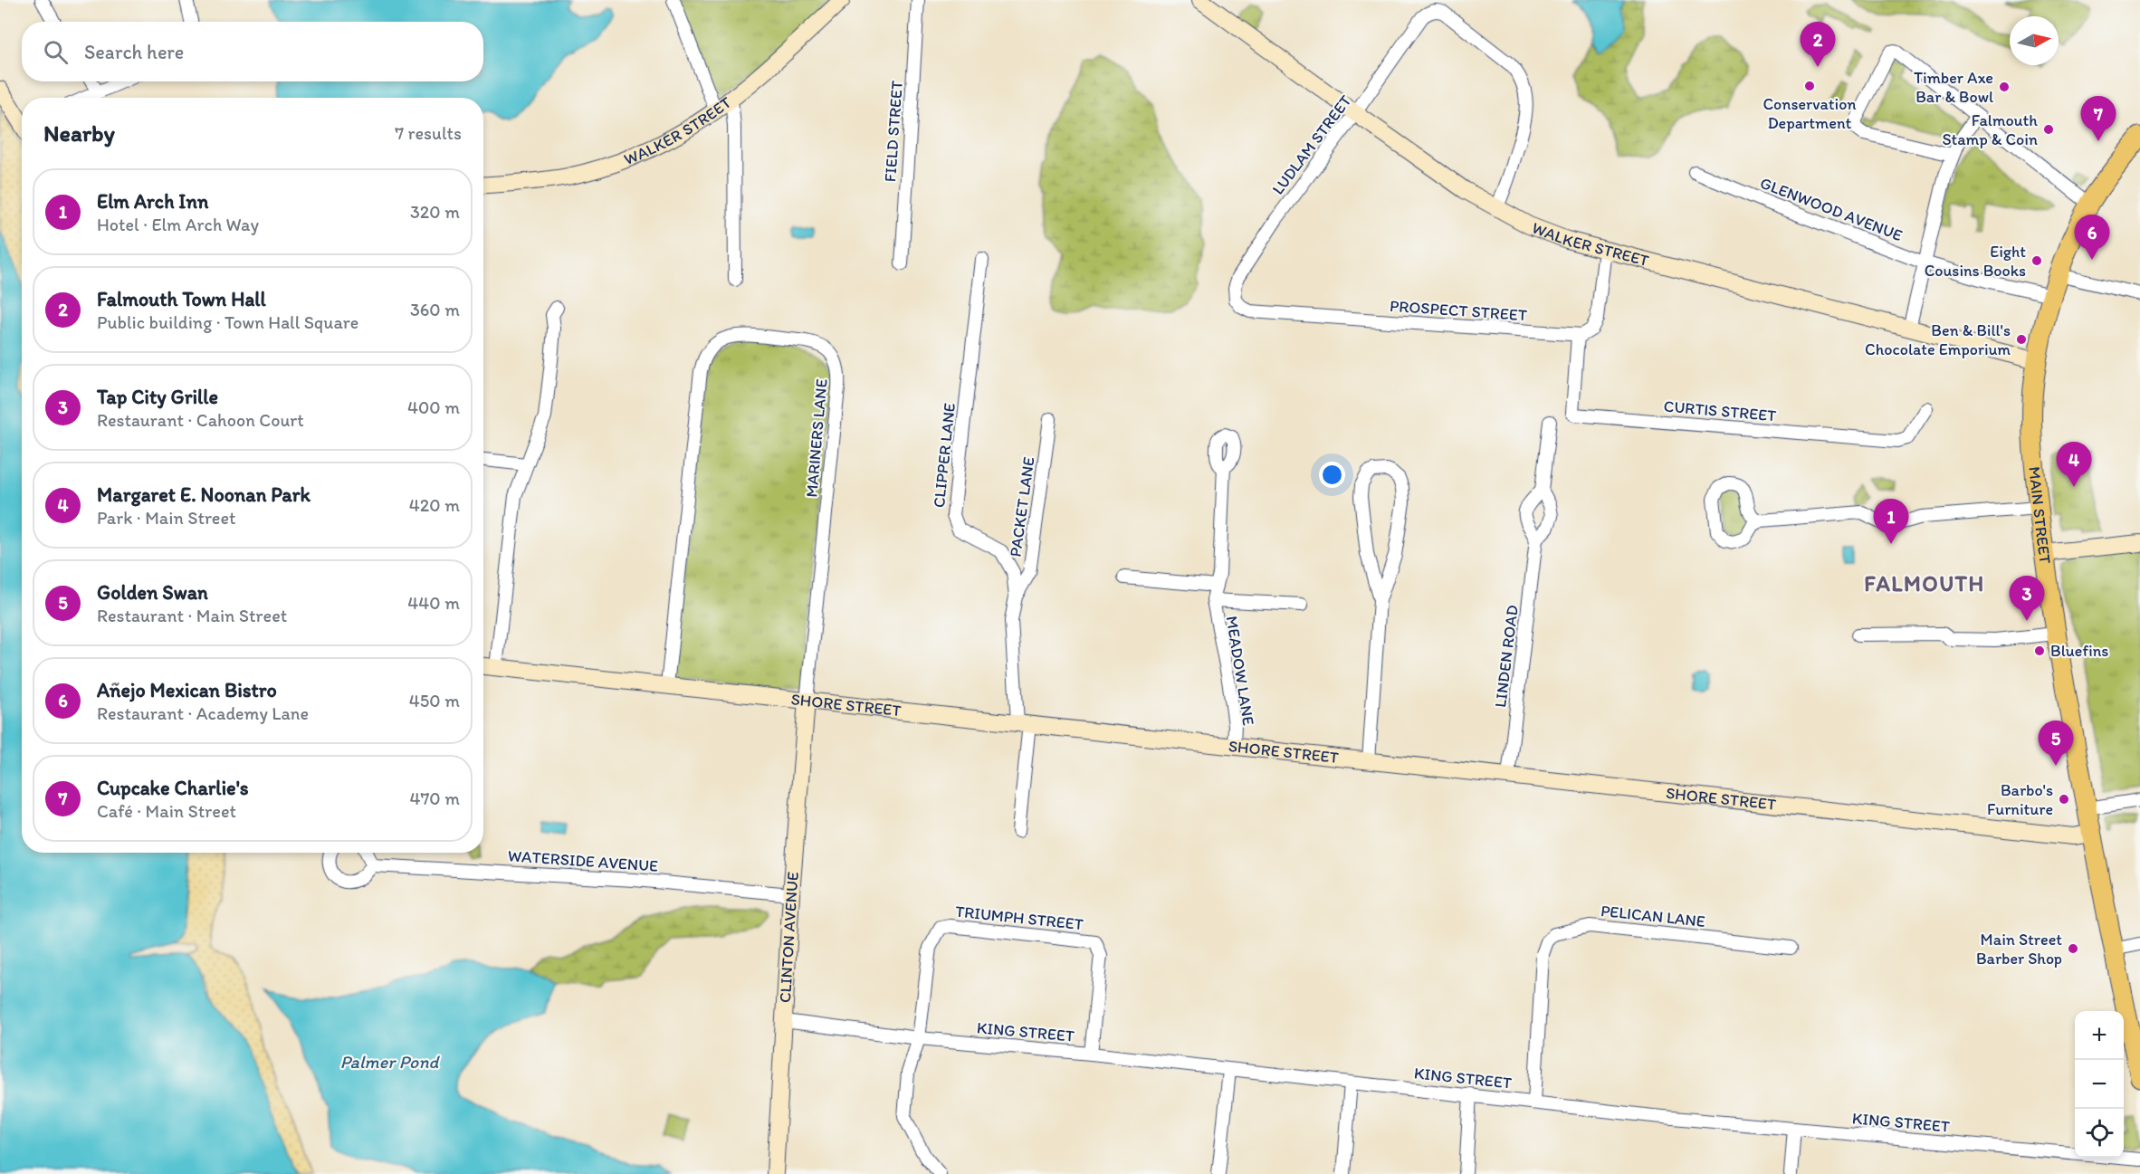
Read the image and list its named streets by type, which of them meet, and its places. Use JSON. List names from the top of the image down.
{
  "streets": {
    "main road": ["MAIN STREET"],
    "street": [
      "WALKER STREET",
      "FIELD STREET",
      "LUDLAM STREET",
      "GLENWOOD AVENUE",
      "PROSPECT STREET",
      "CURTIS STREET",
      "MARINERS LANE",
      "CLIPPER LANE",
      "PACKET LANE",
      "LINDEN ROAD",
      "MEADOW LANE",
      "SHORE STREET",
      "WATERSIDE AVENUE",
      "PELICAN LANE",
      "TRIUMPH STREET",
      "CLINTON AVENUE",
      "KING STREET"
    ]
  },
  "crossings": [
    ["WALKER STREET", "LUDLAM STREET"],
    ["WALKER STREET", "MAIN STREET"],
    ["LUDLAM STREET", "PROSPECT STREET"],
    ["GLENWOOD AVENUE", "MAIN STREET"],
    ["PROSPECT STREET", "CURTIS STREET"],
    ["MARINERS LANE", "SHORE STREET"],
    ["MARINERS LANE", "CLINTON AVENUE"],
    ["CLIPPER LANE", "PACKET LANE"],
    ["CLIPPER LANE", "SHORE STREET"],
    ["MAIN STREET", "SHORE STREET"],
    ["LINDEN ROAD", "SHORE STREET"],
    ["MEADOW LANE", "SHORE STREET"],
    ["SHORE STREET", "CLINTON AVENUE"],
    ["WATERSIDE AVENUE", "CLINTON AVENUE"],
    ["PELICAN LANE", "KING STREET"],
    ["TRIUMPH STREET", "KING STREET"],
    ["CLINTON AVENUE", "KING STREET"]
  ],
  "districts": ["FALMOUTH"],
  "water": ["Palmer Pond"],
  "places": [
    "Conservation Department",
    "Timber Axe Bar & Bowl",
    "Falmouth Stamp & Coin",
    "Eight Cousins Books",
    "Ben & Bill's Chocolate Emporium",
    "Bluefins",
    "Barbo's Furniture",
    "Main Street Barber Shop"
  ],
  "north": "right",
  "page": {
    "pins": [
      "2",
      "7",
      "6",
      "4",
      "1",
      "3",
      "5"
    ],
    "search": "Search here",
    "heading": ["Nearby", "7 results"],
    "list": [
      {
        "mark": "1",
        "name": "Elm Arch Inn",
        "note": "Hotel · Elm Arch Way",
        "value": "320 m"
      },
      {
        "mark": "2",
        "name": "Falmouth Town Hall",
        "note": "Public building · Town Hall Square",
        "value": "360 m"
      },
      {
        "mark": "3",
        "name": "Tap City Grille",
        "note": "Restaurant · Cahoon Court",
        "value": "400 m"
      },
      {
        "mark": "4",
        "name": "Margaret E. Noonan Park",
        "note": "Park · Main Street",
        "value": "420 m"
      },
      {
        "mark": "5",
        "name": "Golden Swan",
        "note": "Restaurant · Main Street",
        "value": "440 m"
      },
      {
        "mark": "6",
        "name": "Añejo Mexican Bistro",
        "note": "Restaurant · Academy Lane",
        "value": "450 m"
      },
      {
        "mark": "7",
        "name": "Cupcake Charlie's",
        "note": "Café · Main Street",
        "value": "470 m"
      }
    ],
    "map_buttons": ["+", "−"]
  }
}
